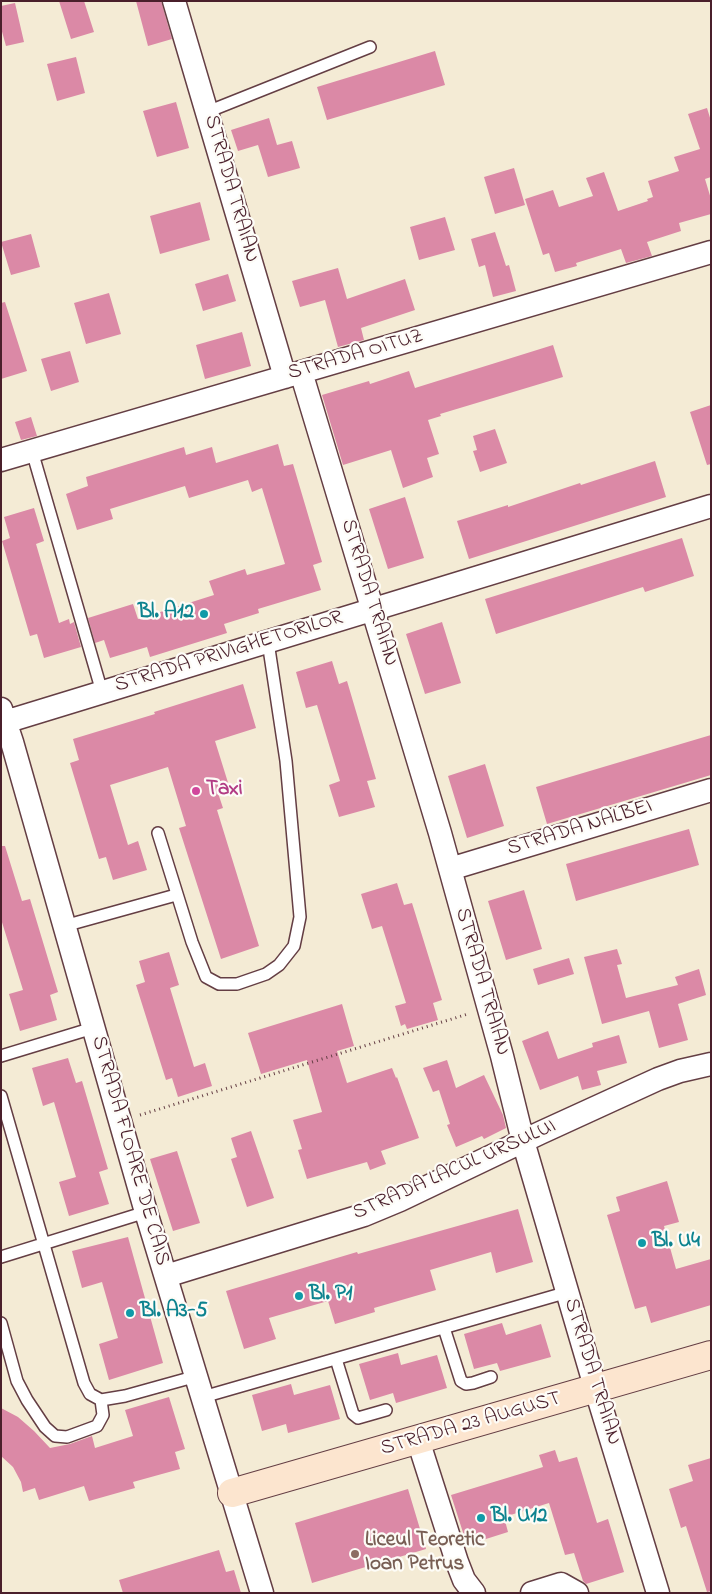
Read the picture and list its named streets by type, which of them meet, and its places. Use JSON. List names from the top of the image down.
{
  "streets": {
    "main road": ["STRADA 23 AUGUST"],
    "street": [
      "STRADA TRAIAN",
      "STRADA OITUZ",
      "STRADA PRIVIGHETORILOR",
      "STRADA NALBEI",
      "STRADA FLOARE DE CAIS",
      "STRADA LACUL URSULUI"
    ]
  },
  "crossings": [
    ["STRADA TRAIAN", "STRADA OITUZ"],
    ["STRADA TRAIAN", "STRADA PRIVIGHETORILOR"],
    ["STRADA TRAIAN", "STRADA NALBEI"],
    ["STRADA TRAIAN", "STRADA LACUL URSULUI"],
    ["STRADA TRAIAN", "STRADA 23 AUGUST"],
    ["STRADA PRIVIGHETORILOR", "STRADA FLOARE DE CAIS"],
    ["STRADA FLOARE DE CAIS", "STRADA LACUL URSULUI"],
    ["STRADA FLOARE DE CAIS", "STRADA 23 AUGUST"]
  ],
  "places": [
    "Bl. A12",
    "Taxi",
    "Bl. U4",
    "Bl. P1",
    "Bl. A3-5",
    "Bl. U12",
    "Liceul Teoretic Ioan Petrus"
  ]
}
